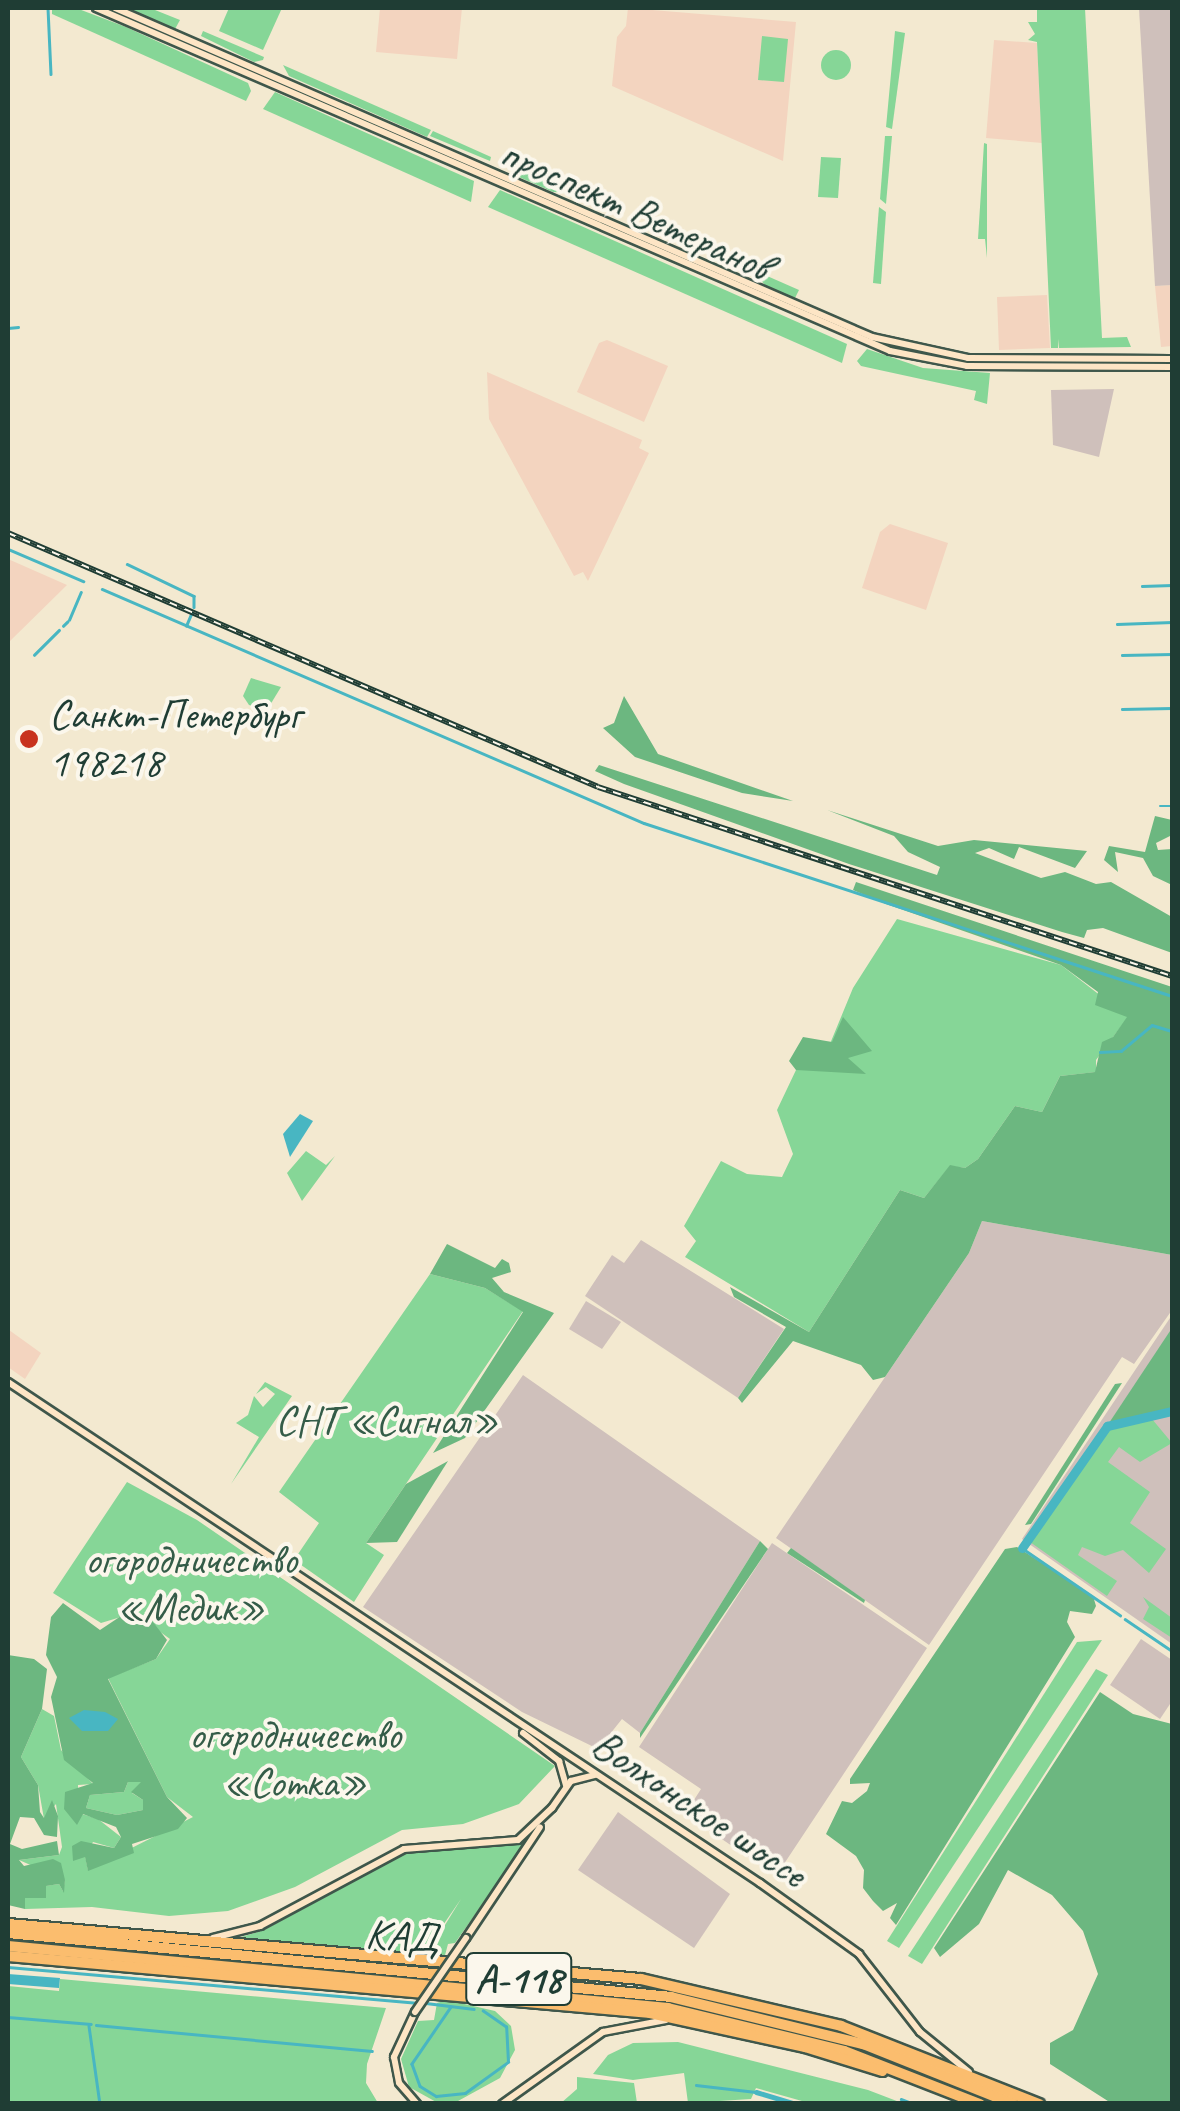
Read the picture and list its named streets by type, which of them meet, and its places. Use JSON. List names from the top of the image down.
{
  "streets": {
    "highway": ["КАД", "А-118"],
    "main road": ["проспект Ветеранов", "Волхонское шоссе"]
  },
  "parks": ["СНТ «Сигнал»", "огородничество «Медик»", "огородничество «Сотка»"],
  "places": ["Санкт-Петербург 198218"]
}
